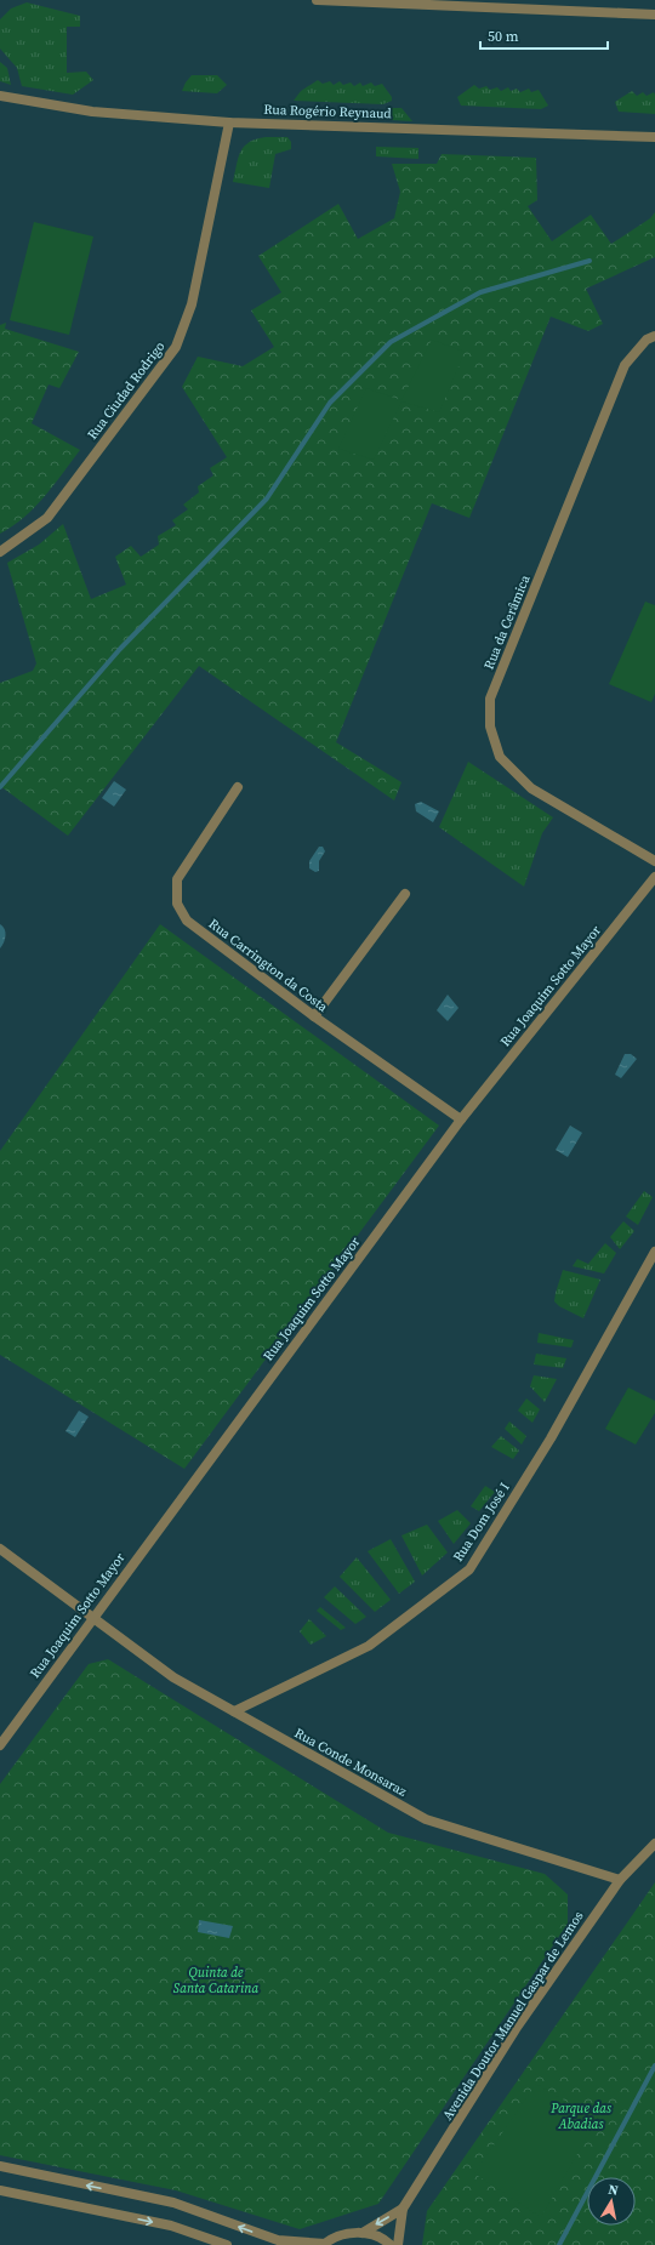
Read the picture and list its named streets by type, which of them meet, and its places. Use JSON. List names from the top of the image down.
{
  "streets": {
    "street": [
      "Rua Rogério Reynaud",
      "Rua Ciudad Rodrigo",
      "Rua da Cerâmica",
      "Rua Carrington da Costa",
      "Rua Joaquim Sotto Mayor",
      "Rua Dom José I",
      "Rua Conde Monsaraz",
      "Avenida Doutor Manuel Gaspar de Lemos"
    ]
  },
  "crossings": [
    ["Rua Rogério Reynaud", "Rua Ciudad Rodrigo"],
    ["Rua Carrington da Costa", "Rua Joaquim Sotto Mayor"],
    ["Rua Joaquim Sotto Mayor", "Rua Conde Monsaraz"],
    ["Rua Dom José I", "Rua Conde Monsaraz"],
    ["Rua Conde Monsaraz", "Avenida Doutor Manuel Gaspar de Lemos"]
  ],
  "parks": ["Quinta de Santa Catarina", "Parque das Abadias"],
  "scale_bar": "50 m",
  "north": "top"
}
